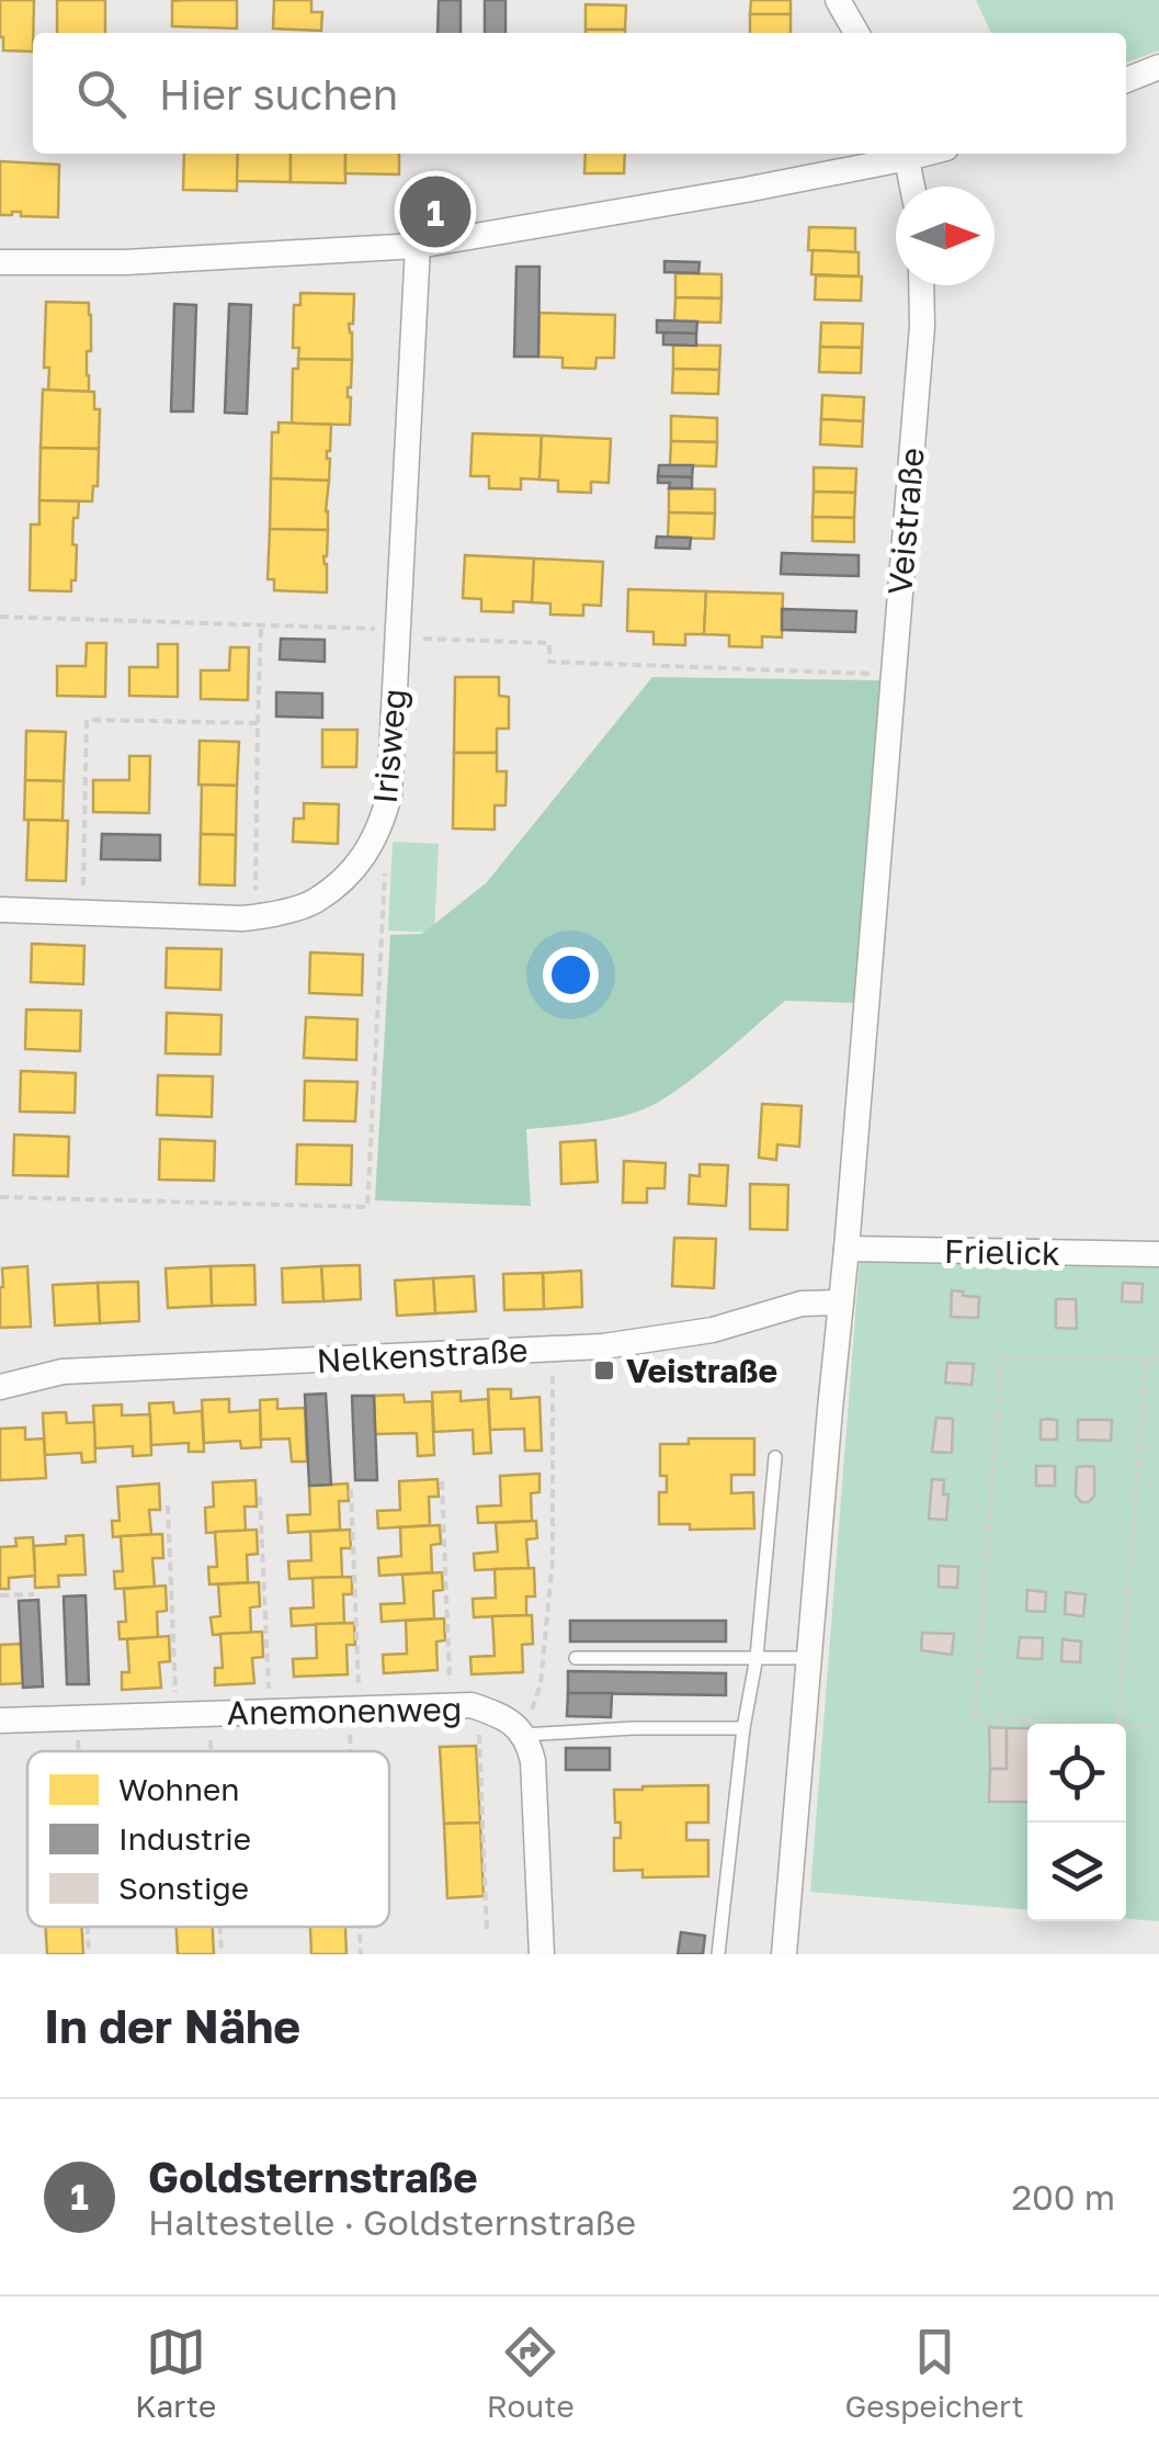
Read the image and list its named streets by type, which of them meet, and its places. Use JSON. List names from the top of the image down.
{
  "streets": {
    "street": [
      "Veistraße",
      "Irisweg",
      "Frielick",
      "Nelkenstraße",
      "Anemonenweg"
    ]
  },
  "crossings": [
    ["Veistraße", "Frielick"],
    ["Veistraße", "Nelkenstraße"]
  ],
  "places": {
    "transit": ["Veistraße"]
  },
  "legend": ["Wohnen", "Industrie", "Sonstige"],
  "north": "right",
  "page": {
    "search": "Hier suchen",
    "pins": "1",
    "heading": "In der Nähe",
    "list": [
      {
        "mark": "1",
        "name": "Goldsternstraße",
        "note": "Haltestelle · Goldsternstraße",
        "value": "200 m"
      }
    ],
    "nav": ["Karte", "Route", "Gespeichert"]
  }
}
